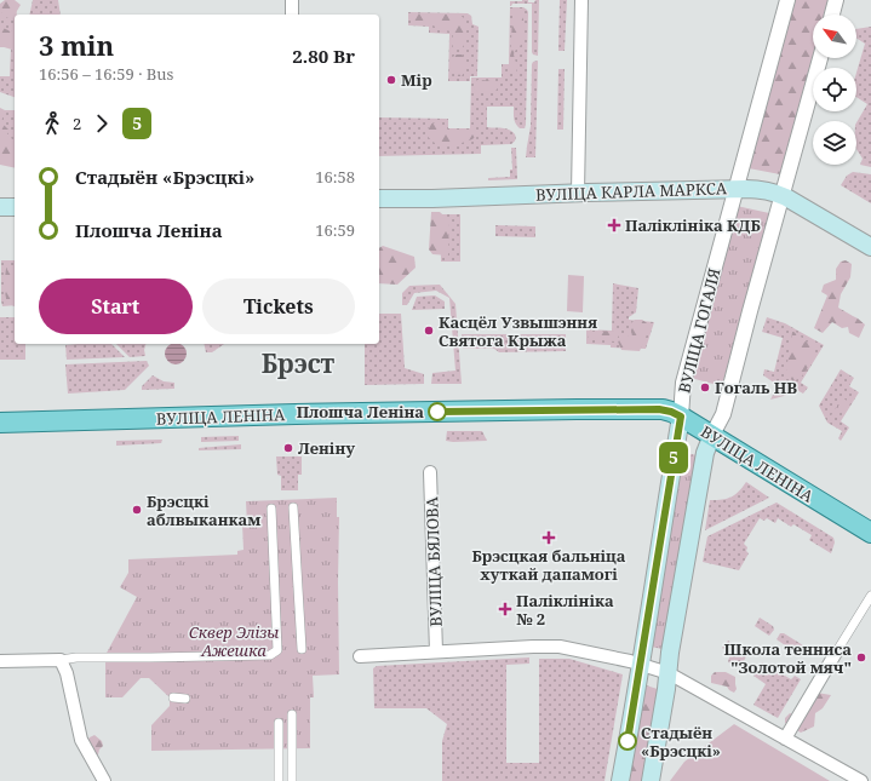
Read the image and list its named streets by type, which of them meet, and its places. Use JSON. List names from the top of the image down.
{
  "streets": {
    "main road": ["ВУЛІЦА КАРЛА МАРКСА", "ВУЛІЦА ГОГАЛЯ", "ВУЛІЦА ЛЕНІНА"],
    "street": ["ВУЛІЦА БЯЛОВА"]
  },
  "crossings": [
    ["ВУЛІЦА КАРЛА МАРКСА", "ВУЛІЦА ГОГАЛЯ"],
    ["ВУЛІЦА ГОГАЛЯ", "ВУЛІЦА ЛЕНІНА"]
  ],
  "districts": ["Брэст"],
  "parks": ["Сквер Элізы Ажешка"],
  "places": {
    "other": [
      "Мір",
      "Касцёл Узвышэння Святога Крыжа",
      "Гогаль НВ",
      "Плошча Леніна",
      "Леніну",
      "Брэсцкі аблвыканкам",
      "Школа тенниса \"Золотой мяч\"",
      "Стадыён «Брэсцкі»"
    ],
    "health": ["Паліклініка КДБ", "Брэсцкая бальніца хуткай дапамогі", "Паліклініка № 2"]
  },
  "lines": ["bus line 5"],
  "north": "top left",
  "page": {
    "on_map": "5",
    "heading": ["3 min", "16:56 – 16:59 · Bus", "2.80 Br"],
    "legs": ["2", "5"],
    "list": [
      {
        "name": "Стадыён «Брэсцкі»",
        "value": "16:58"
      },
      {
        "name": "Плошча Леніна",
        "value": "16:59"
      }
    ],
    "buttons": ["Start", "Tickets"]
  }
}
